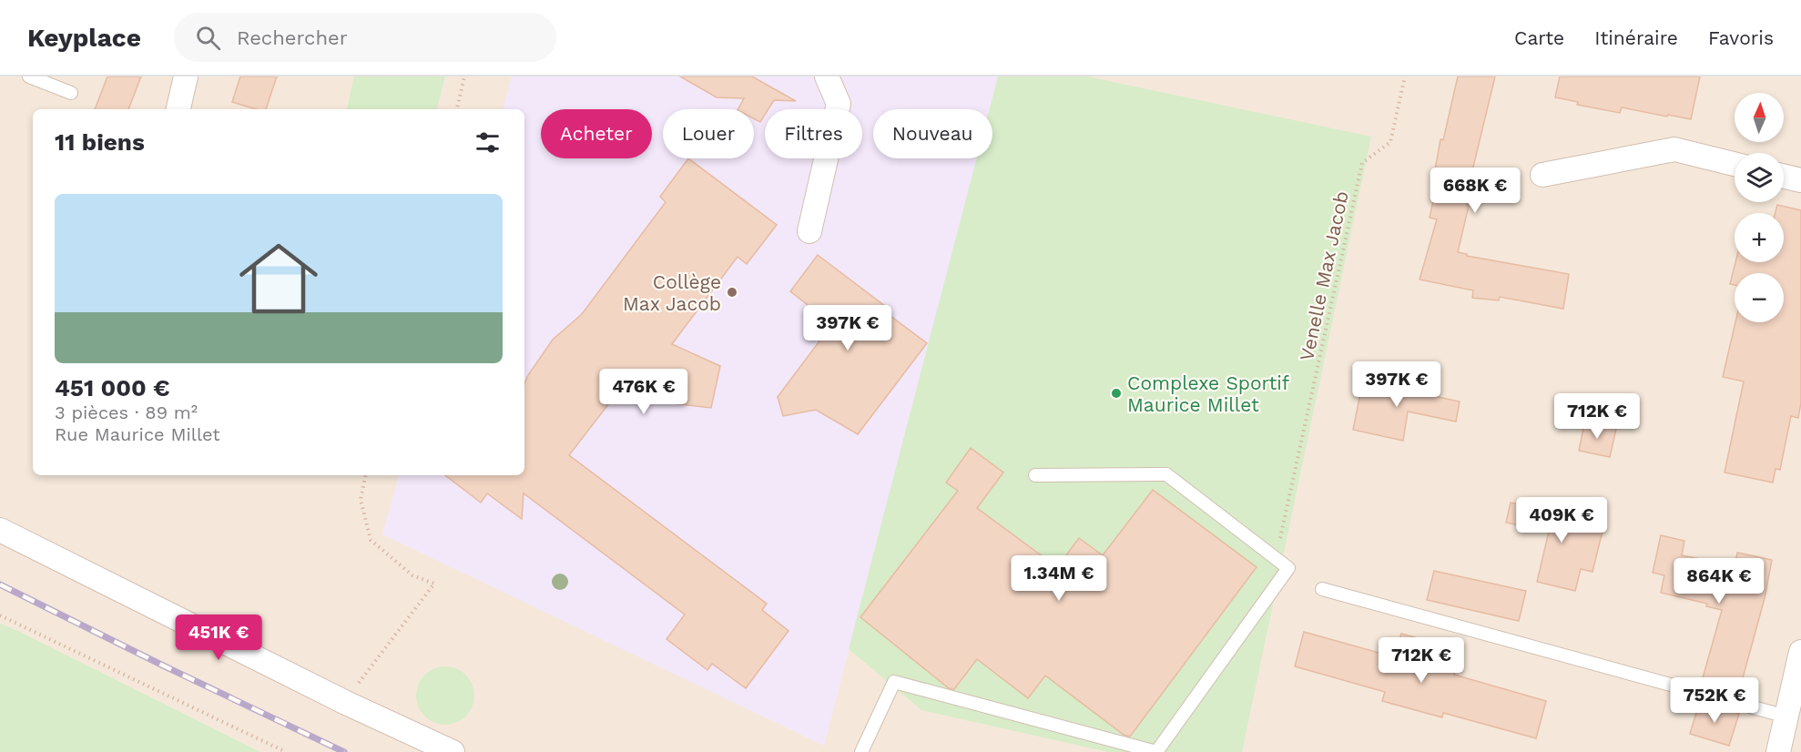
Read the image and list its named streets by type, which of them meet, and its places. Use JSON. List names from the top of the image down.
{
  "streets": {
    "path": ["Venelle Max Jacob"]
  },
  "places": ["Collège Max Jacob", "Complexe Sportif Maurice Millet"],
  "north": "top",
  "page": {
    "header": "Keyplace",
    "search": "Rechercher",
    "nav": ["Carte", "Itinéraire", "Favoris"],
    "map_buttons": ["+", "−"],
    "chip": [
      "Acheter",
      "Louer",
      "Filtres",
      "Nouveau"
    ],
    "heading": "11 biens",
    "price": [
      "668K €",
      "397K €",
      "397K €",
      "476K €",
      "712K €",
      "409K €",
      "1.34M €",
      "864K €",
      "451K €",
      "712K €",
      "752K €"
    ],
    "list": [
      {
        "name": "451 000 €",
        "note": "3 pièces · 89 m² · Rue Maurice Millet"
      }
    ]
  }
}
